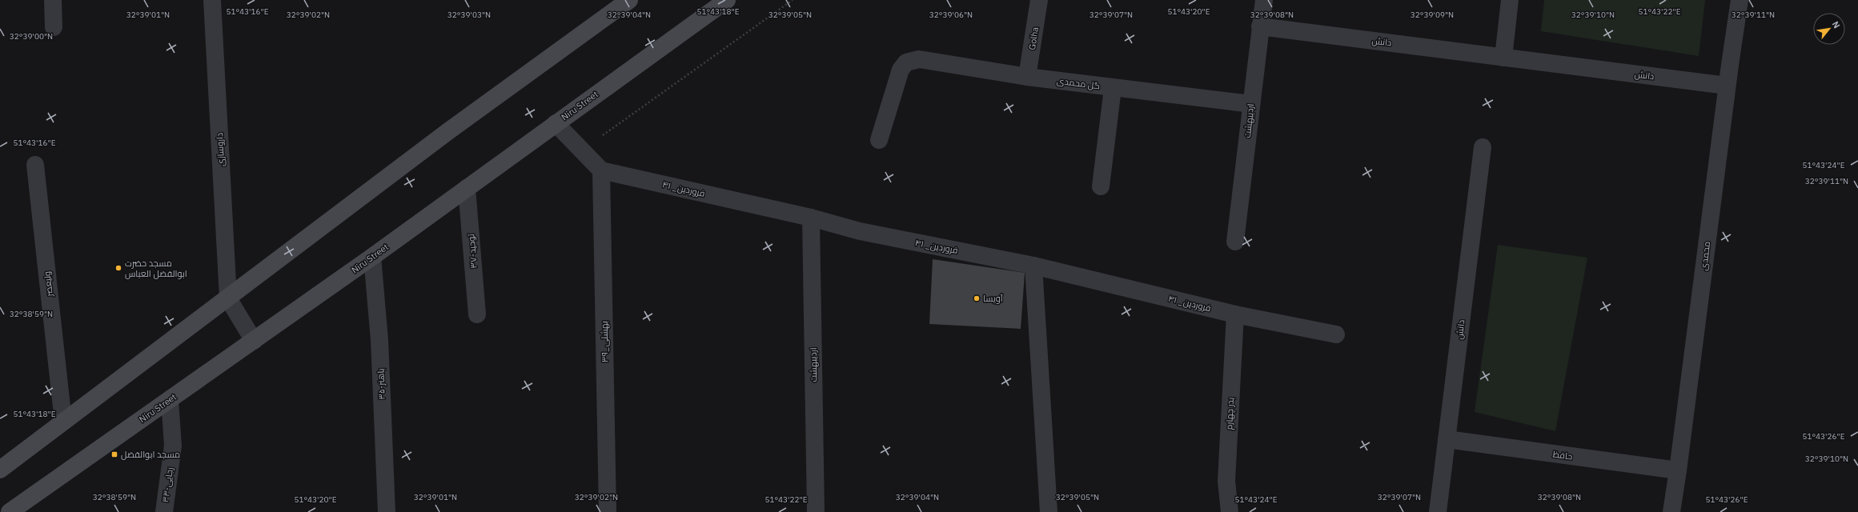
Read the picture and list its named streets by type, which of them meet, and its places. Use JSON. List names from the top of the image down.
{
  "streets": {
    "main road": ["Niru Street"],
    "street": [
      "Golha",
      "دانش",
      "گل محمدی",
      "اردیبهشت",
      "داروسازی",
      "۴۱ _فروردین",
      "۳۷-توحید",
      "محمدی",
      "ولیعصر",
      "۳۹_بهشتی",
      "۳۵-باهنر",
      "بدر چهارم",
      "حافظ",
      "۳۳-رجایی"
    ]
  },
  "crossings": [
    ["Golha", "گل محمدی"],
    ["دانش", "اردیبهشت"],
    ["دانش", "محمدی"],
    ["دانش", "حافظ"],
    ["گل محمدی", "اردیبهشت"],
    ["Niru Street", "۳۷-توحید"],
    ["Niru Street", "۳۵-باهنر"],
    ["Niru Street", "۳۳-رجایی"],
    ["اردیبهشت", "۴۱ _فروردین"],
    ["۴۱ _فروردین", "۳۹_بهشتی"],
    ["۴۱ _فروردین", "بدر چهارم"],
    ["محمدی", "حافظ"]
  ],
  "places": {
    "other": ["مسجد حضرت ابوالفضل العباس", "آویسا"],
    "transit": ["مسجد ابوالفضل"]
  },
  "north": "top right",
  "coordinates": [
    "51°43'16\"E",
    "51°43'18\"E",
    "51°43'20\"E",
    "51°43'22\"E",
    "32°39'01\"N",
    "32°39'02\"N",
    "32°39'03\"N",
    "32°39'04\"N",
    "32°39'05\"N",
    "32°39'06\"N",
    "32°39'07\"N",
    "32°39'08\"N",
    "32°39'09\"N",
    "32°39'10\"N",
    "32°39'11\"N",
    "32°39'00\"N",
    "51°43'24\"E",
    "32°38'59\"N",
    "51°43'26\"E"
  ]
}
